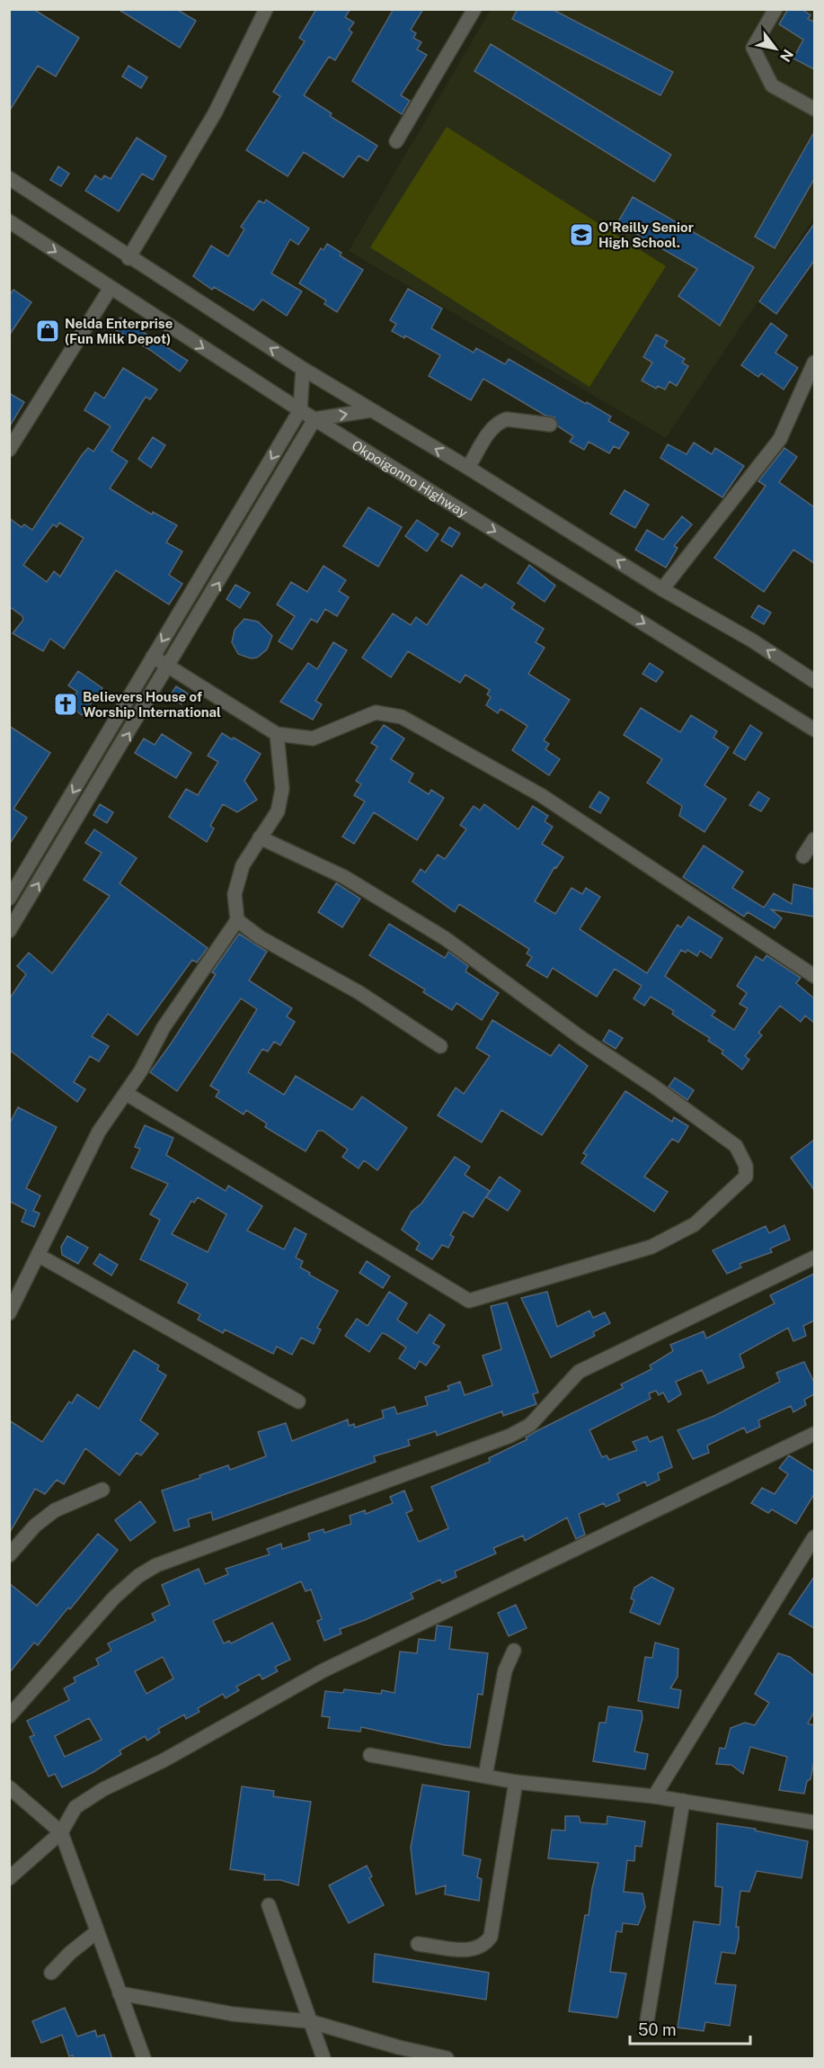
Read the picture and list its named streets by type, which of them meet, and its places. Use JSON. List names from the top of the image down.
{
  "streets": {
    "street": ["Okpoigonno Highway"]
  },
  "places": {
    "school or university": ["O'Reilly Senior High School."],
    "shop": ["Nelda Enterprise (Fun Milk Depot)"],
    "church": ["Believers House of Worship International"]
  },
  "scale_bar": "50 m",
  "north": "bottom right"
}
